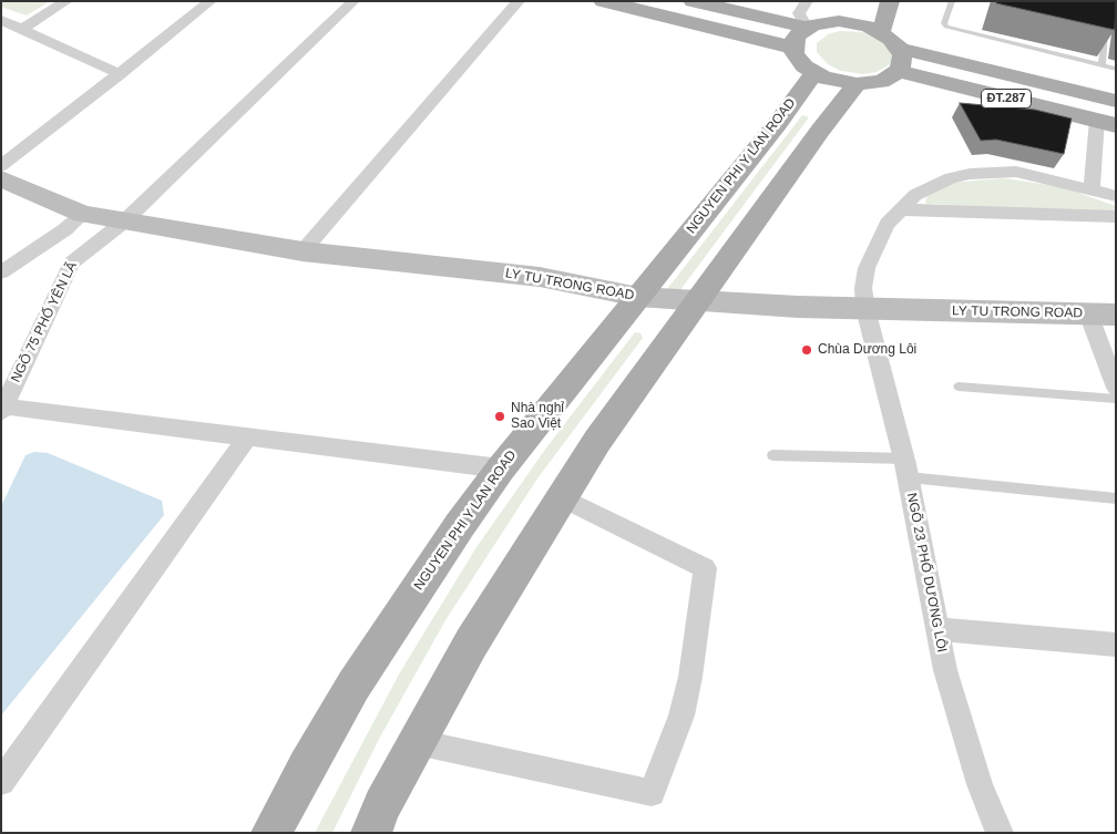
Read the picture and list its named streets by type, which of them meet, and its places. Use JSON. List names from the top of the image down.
{
  "streets": {
    "main road": ["ĐT.287", "NGUYEN PHI Y LAN ROAD", "LY TU TRONG ROAD"],
    "street": ["NGÕ 75 PHỐ YÊN LÃ", "NGÕ 23 PHỐ DƯƠNG LÔI"]
  },
  "crossings": [
    ["NGUYEN PHI Y LAN ROAD", "LY TU TRONG ROAD"],
    ["LY TU TRONG ROAD", "NGÕ 75 PHỐ YÊN LÃ"],
    ["LY TU TRONG ROAD", "NGÕ 23 PHỐ DƯƠNG LÔI"]
  ],
  "places": ["Chùa Dương Lôi", "Nhà nghỉ Sao Việt"]
}
